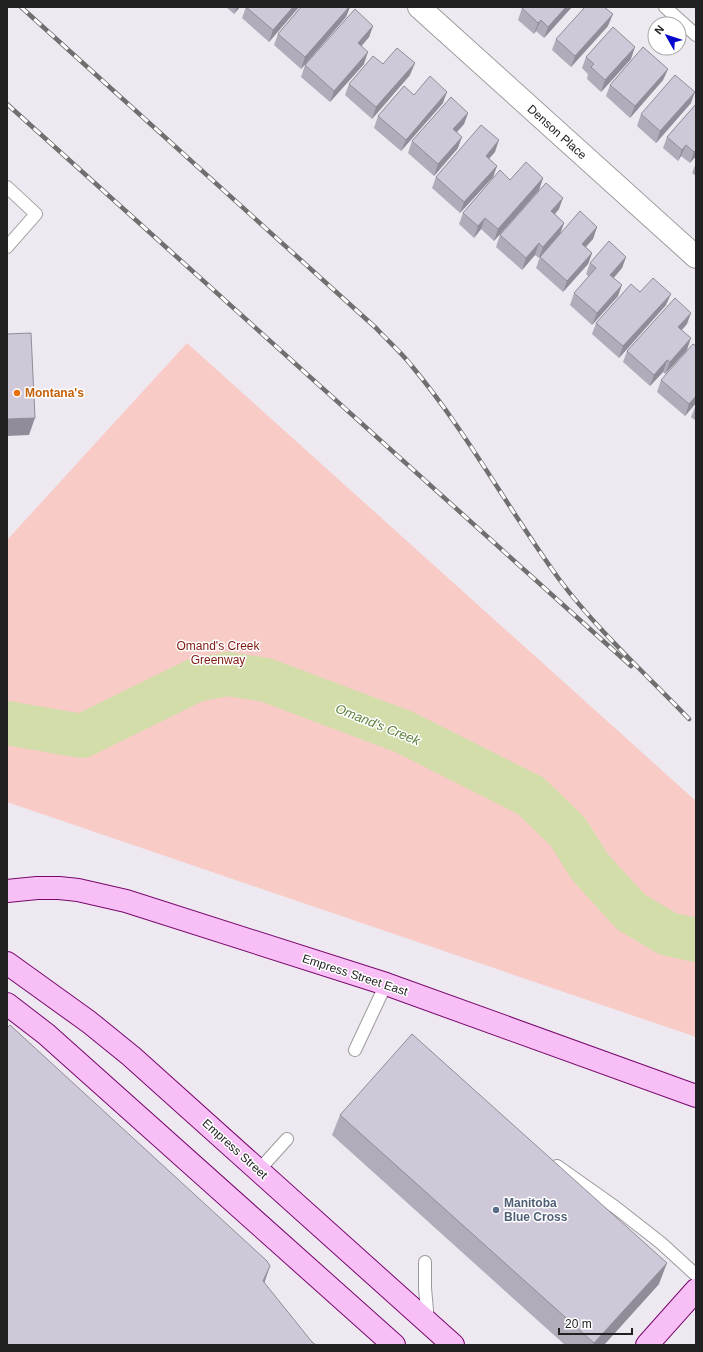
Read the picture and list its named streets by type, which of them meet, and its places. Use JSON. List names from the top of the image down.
{
  "streets": {
    "main road": ["Empress Street East", "Empress Street"],
    "street": ["Denson Place"]
  },
  "water": ["Omand's Creek"],
  "parks": ["Omand's Creek Greenway"],
  "places": ["Montana's", "Manitoba Blue Cross"],
  "scale_bar": "20 m",
  "north": "top left"
}
